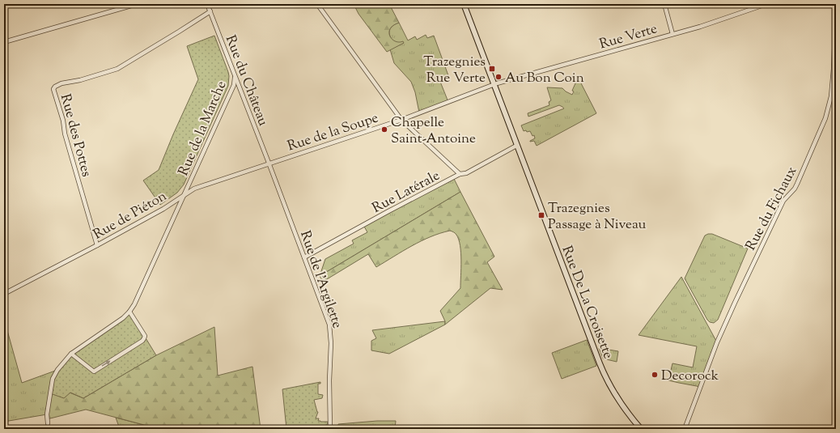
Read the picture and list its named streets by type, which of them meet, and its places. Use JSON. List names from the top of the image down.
{
  "streets": {
    "main road": ["Rue De La Croisette"],
    "street": [
      "Rue Verte",
      "Rue du Château",
      "Rue de la Marche",
      "Rue de la Soupe",
      "Rue des Pottes",
      "Rue Latérale",
      "Rue du Fichaux",
      "Rue de Piéton",
      "Rue de l'Argilette"
    ]
  },
  "crossings": [
    ["Rue Verte", "Rue de la Soupe"],
    ["Rue Verte", "Rue De La Croisette"],
    ["Rue du Château", "Rue de la Marche"],
    ["Rue du Château", "Rue de la Soupe"],
    ["Rue du Château", "Rue des Pottes"],
    ["Rue du Château", "Rue de Piéton"],
    ["Rue du Château", "Rue de l'Argilette"],
    ["Rue de la Marche", "Rue de Piéton"],
    ["Rue de la Soupe", "Rue de Piéton"],
    ["Rue de la Soupe", "Rue de l'Argilette"],
    ["Rue de la Soupe", "Rue De La Croisette"],
    ["Rue des Pottes", "Rue de Piéton"],
    ["Rue Latérale", "Rue de l'Argilette"],
    ["Rue Latérale", "Rue De La Croisette"],
    ["Rue de Piéton", "Rue de l'Argilette"]
  ],
  "places": {
    "transit": ["Trazegnies Rue Verte", "Trazegnies Passage à Niveau"],
    "other": ["Au Bon Coin", "Chapelle Saint-Antoine", "Decorock"]
  }
}
